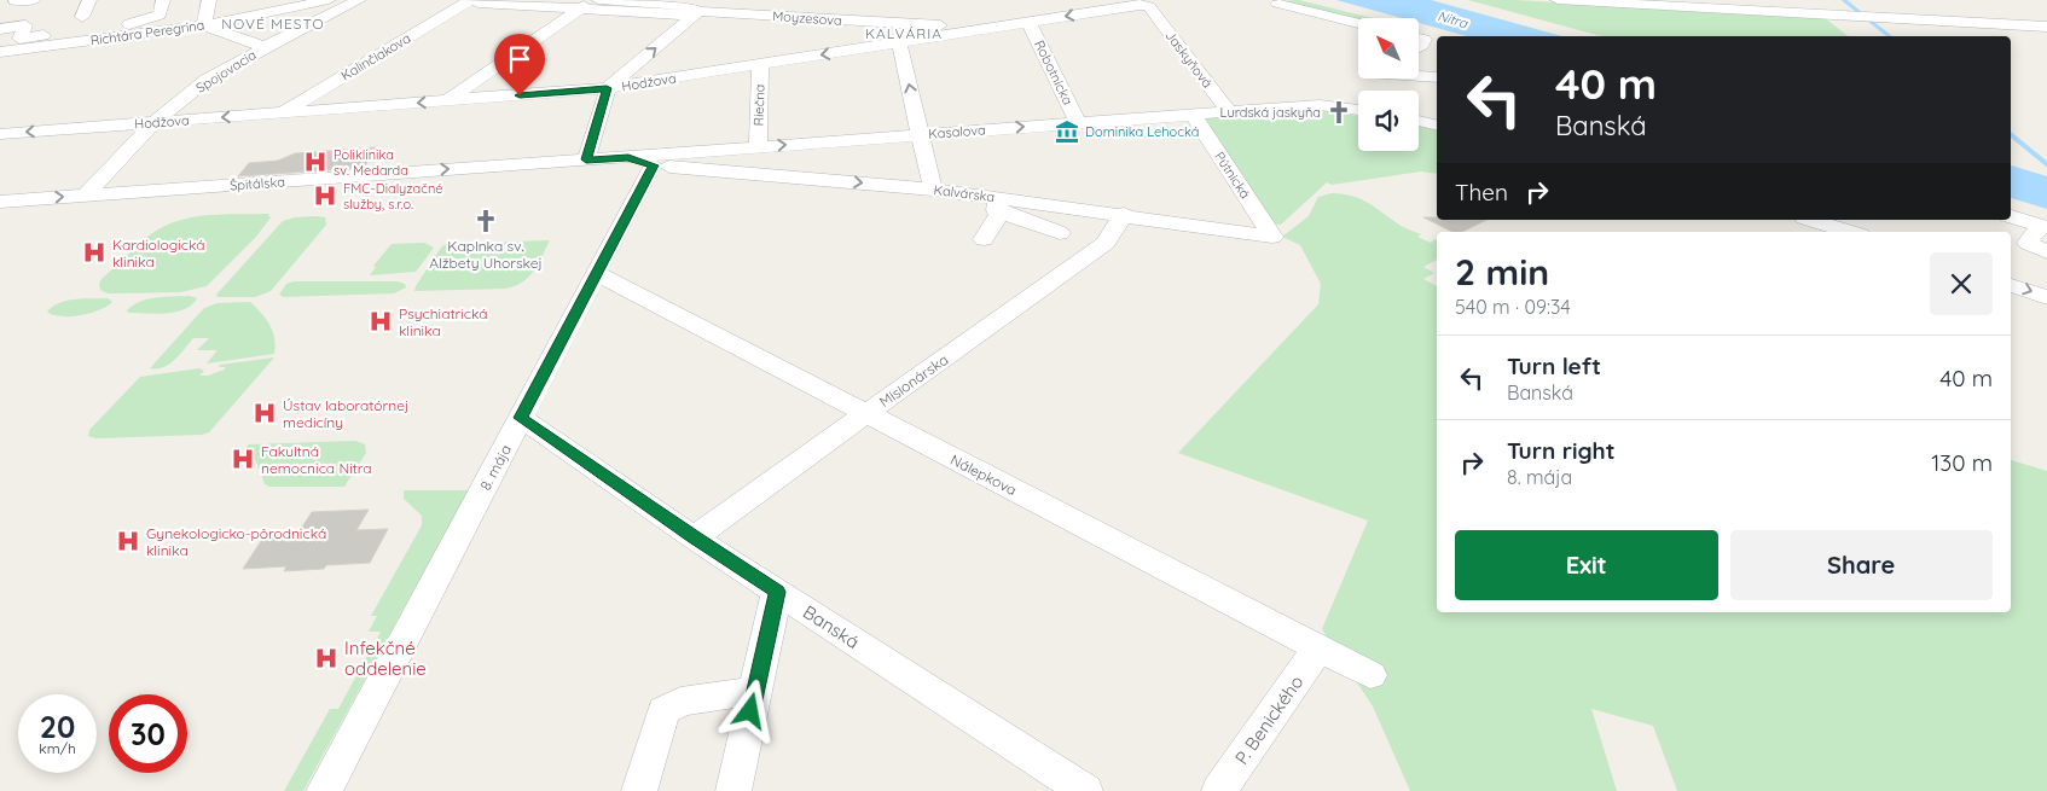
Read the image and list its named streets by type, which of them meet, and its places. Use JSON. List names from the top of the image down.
{
  "streets": {
    "street": [
      "Moyzesova",
      "Richtára Peregrina",
      "Kalinčiakova",
      "Jaskyňová",
      "Spojovacia",
      "Robotnícka",
      "Hodžova",
      "Riečna",
      "Kasalova",
      "Pútnická",
      "Špitálska",
      "Kalvárska",
      "Misionárska",
      "8. mája",
      "Nálepkova",
      "Banská",
      "P. Benického"
    ]
  },
  "crossings": [
    ["Moyzesova", "Hodžova"],
    ["Kalinčiakova", "Hodžova"],
    ["Jaskyňová", "Hodžova"],
    ["Jaskyňová", "Kasalova"],
    ["Spojovacia", "Hodžova"],
    ["Spojovacia", "Špitálska"],
    ["Robotnícka", "Hodžova"],
    ["Robotnícka", "Kasalova"],
    ["Hodžova", "Riečna"],
    ["Riečna", "Kasalova"],
    ["Kasalova", "Pútnická"],
    ["Kasalova", "Špitálska"],
    ["Kasalova", "Kalvárska"],
    ["Kasalova", "8. mája"],
    ["Pútnická", "Kalvárska"],
    ["Kalvárska", "Misionárska"],
    ["Kalvárska", "8. mája"],
    ["Misionárska", "Nálepkova"],
    ["Misionárska", "Banská"],
    ["8. mája", "Nálepkova"],
    ["8. mája", "Banská"],
    ["Nálepkova", "P. Benického"]
  ],
  "one_way": [
    "Hodžova",
    "Kasalova",
    "Špitálska",
    "Kalvárska"
  ],
  "districts": ["NOVÉ MESTO", "KALVÁRIA"],
  "water": ["Nitra"],
  "places": {
    "church": ["Lurdská jaskyňa", "Kaplnka sv. Alžbety Uhorskej"],
    "museum": ["Dominika Lehocká"],
    "hospital": [
      "Poliklinika sv. Medarda",
      "FMC-Dialyzačné služby, s.r.o.",
      "Kardiologická klinika",
      "Psychiatrická klinika",
      "Ústav laboratórnej medicíny",
      "Fakultná nemocnica Nitra",
      "Gynekologicko-pôrodnická klinika",
      "Infekčné oddelenie"
    ]
  },
  "north": "top left",
  "page": {
    "turn": ["40 m", "Banská"],
    "then": "Then",
    "heading": ["2 min", "540 m · 09:34"],
    "list": [
      {
        "name": "Turn left",
        "note": "Banská",
        "value": "40 m"
      },
      {
        "name": "Turn right",
        "note": "8. mája",
        "value": "130 m"
      }
    ],
    "buttons": ["Exit", "Share"],
    "speed": "20 km/h",
    "limit": "30"
  }
}
